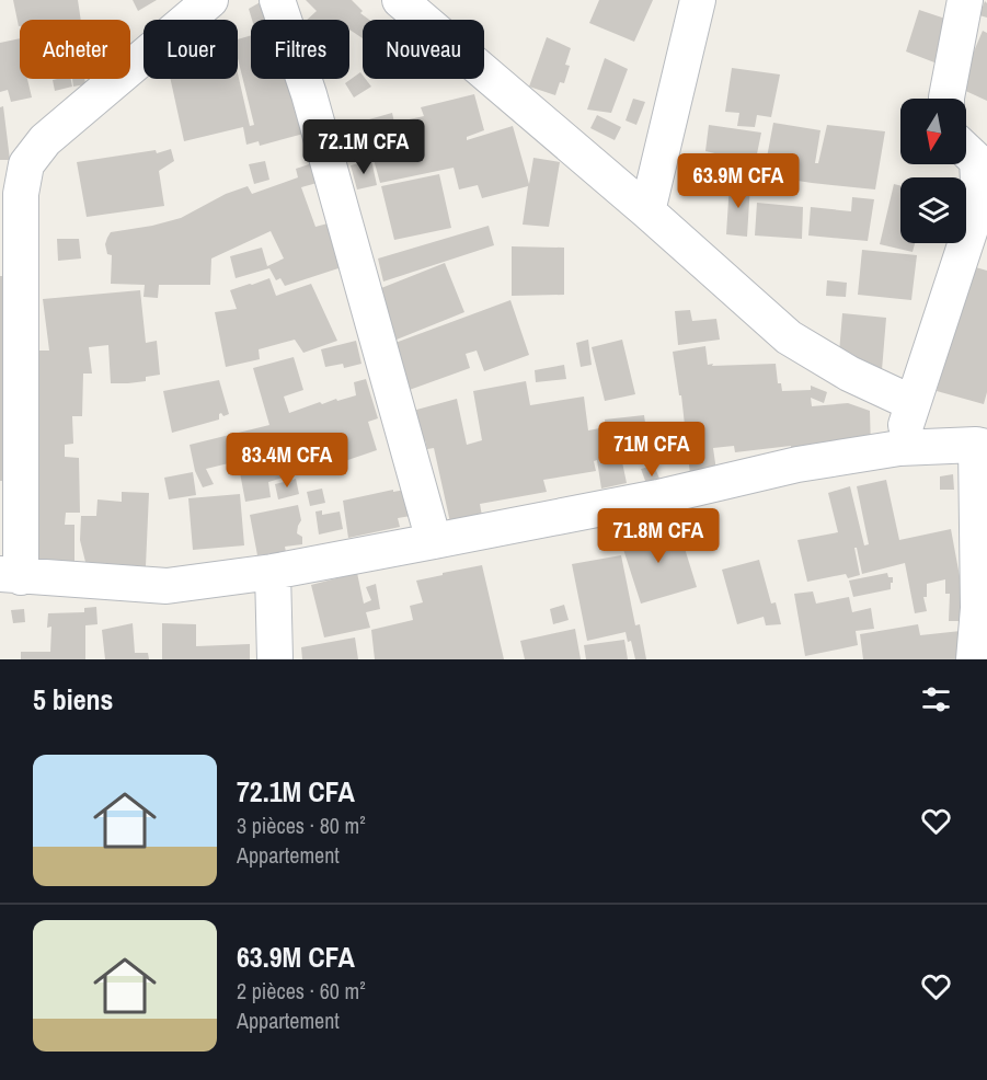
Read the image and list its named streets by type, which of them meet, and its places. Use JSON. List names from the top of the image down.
{
  "north": "bottom",
  "page": {
    "chip": [
      "Acheter",
      "Louer",
      "Filtres",
      "Nouveau"
    ],
    "price": [
      "72.1M CFA",
      "63.9M CFA",
      "71M CFA",
      "83.4M CFA",
      "71.8M CFA"
    ],
    "heading": "5 biens",
    "list": [
      {
        "name": "72.1M CFA",
        "note": "3 pièces · 80 m² · Appartement"
      },
      {
        "name": "63.9M CFA",
        "note": "2 pièces · 60 m² · Appartement"
      }
    ]
  }
}
